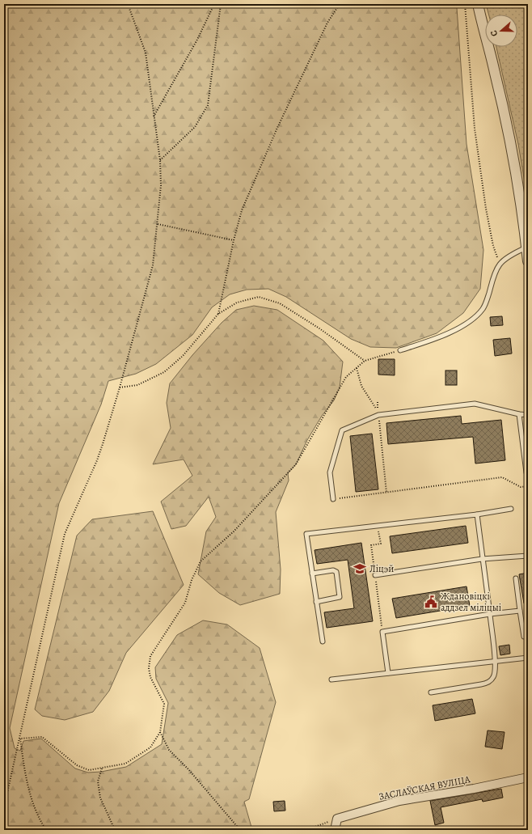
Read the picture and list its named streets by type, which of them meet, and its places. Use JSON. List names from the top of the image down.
{
  "streets": {
    "street": ["ЗАСЛАЎСКАЯ ВУЛІЦА"]
  },
  "places": {
    "school or university": ["Ліцэй"],
    "public building": ["Ждановіцкі аддзел міліцыі"]
  },
  "north": "left"
}
